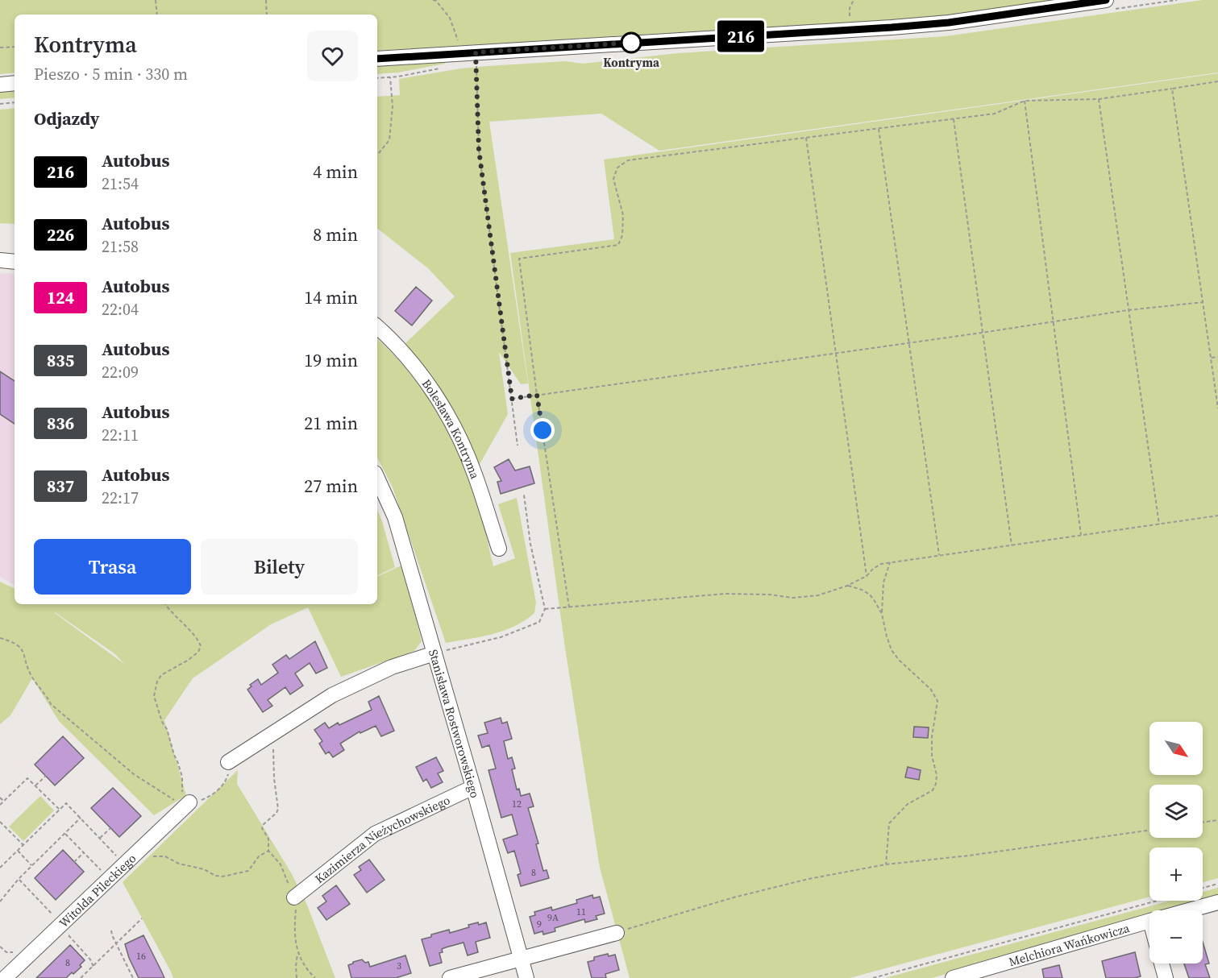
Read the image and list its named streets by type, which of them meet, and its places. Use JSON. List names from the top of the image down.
{
  "streets": {
    "street": [
      "Bolesława Kontryma",
      "Stanisława Rostworowskiego",
      "Kazimierza Nieżychowskiego",
      "Witolda Pileckiego",
      "Melchiora Wańkowicza"
    ]
  },
  "crossings": [
    ["Stanisława Rostworowskiego", "Kazimierza Nieżychowskiego"]
  ],
  "places": ["Kontryma"],
  "lines": ["bus line 216"],
  "house_numbers": [
    "12",
    "8",
    "11",
    "9A",
    "9",
    "16",
    "8",
    "3"
  ],
  "north": "bottom right",
  "page": {
    "on_map": "216",
    "heading": [
      ["Kontryma", "Pieszo · 5 min · 330 m"],
      "Odjazdy"
    ],
    "list": [
      {
        "mark": "216",
        "name": "Autobus",
        "note": "21:54",
        "value": "4 min"
      },
      {
        "mark": "226",
        "name": "Autobus",
        "note": "21:58",
        "value": "8 min"
      },
      {
        "mark": "124",
        "name": "Autobus",
        "note": "22:04",
        "value": "14 min"
      },
      {
        "mark": "835",
        "name": "Autobus",
        "note": "22:09",
        "value": "19 min"
      },
      {
        "mark": "836",
        "name": "Autobus",
        "note": "22:11",
        "value": "21 min"
      },
      {
        "mark": "837",
        "name": "Autobus",
        "note": "22:17",
        "value": "27 min"
      }
    ],
    "buttons": ["Trasa", "Bilety"],
    "map_buttons": ["+", "−"]
  }
}
